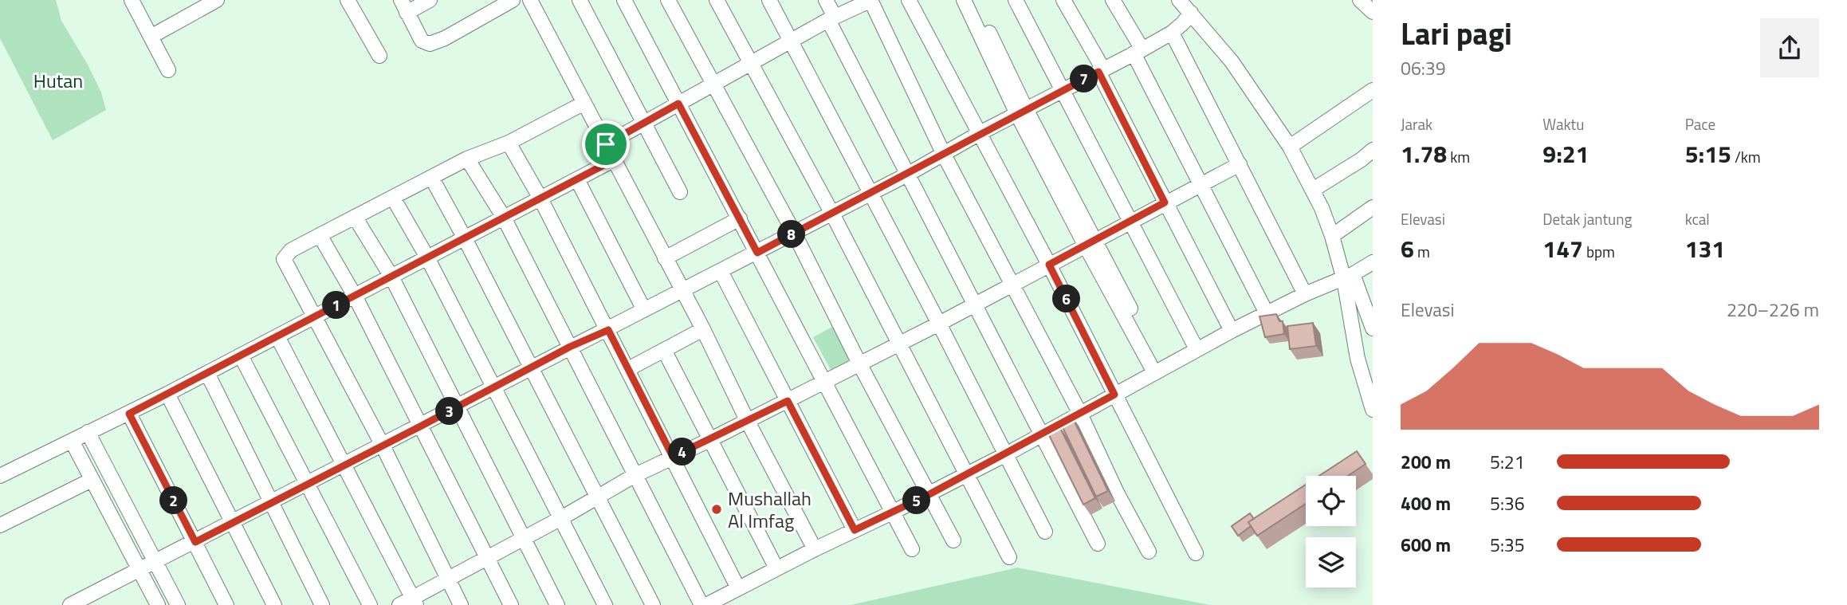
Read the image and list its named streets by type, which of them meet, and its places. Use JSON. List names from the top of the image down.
{
  "parks": ["Hutan"],
  "places": ["Mushallah Al Imfag"],
  "page": {
    "heading": ["Lari pagi", "06:39"],
    "pins": [
      "7",
      "8",
      "6",
      "1",
      "3",
      "4",
      "2",
      "5"
    ],
    "stats": [
      ["Jarak", "1.78 km"],
      ["Waktu", "9:21"],
      ["Pace", "5:15 /km"],
      ["Elevasi", "6 m"],
      ["Detak jantung", "147 bpm"],
      ["kcal", "131"]
    ],
    "chart": ["Elevasi", "220–226 m"],
    "list": [
      {
        "name": "200 m",
        "note": "5:21"
      },
      {
        "name": "400 m",
        "note": "5:36"
      },
      {
        "name": "600 m",
        "note": "5:35"
      }
    ]
  }
}
